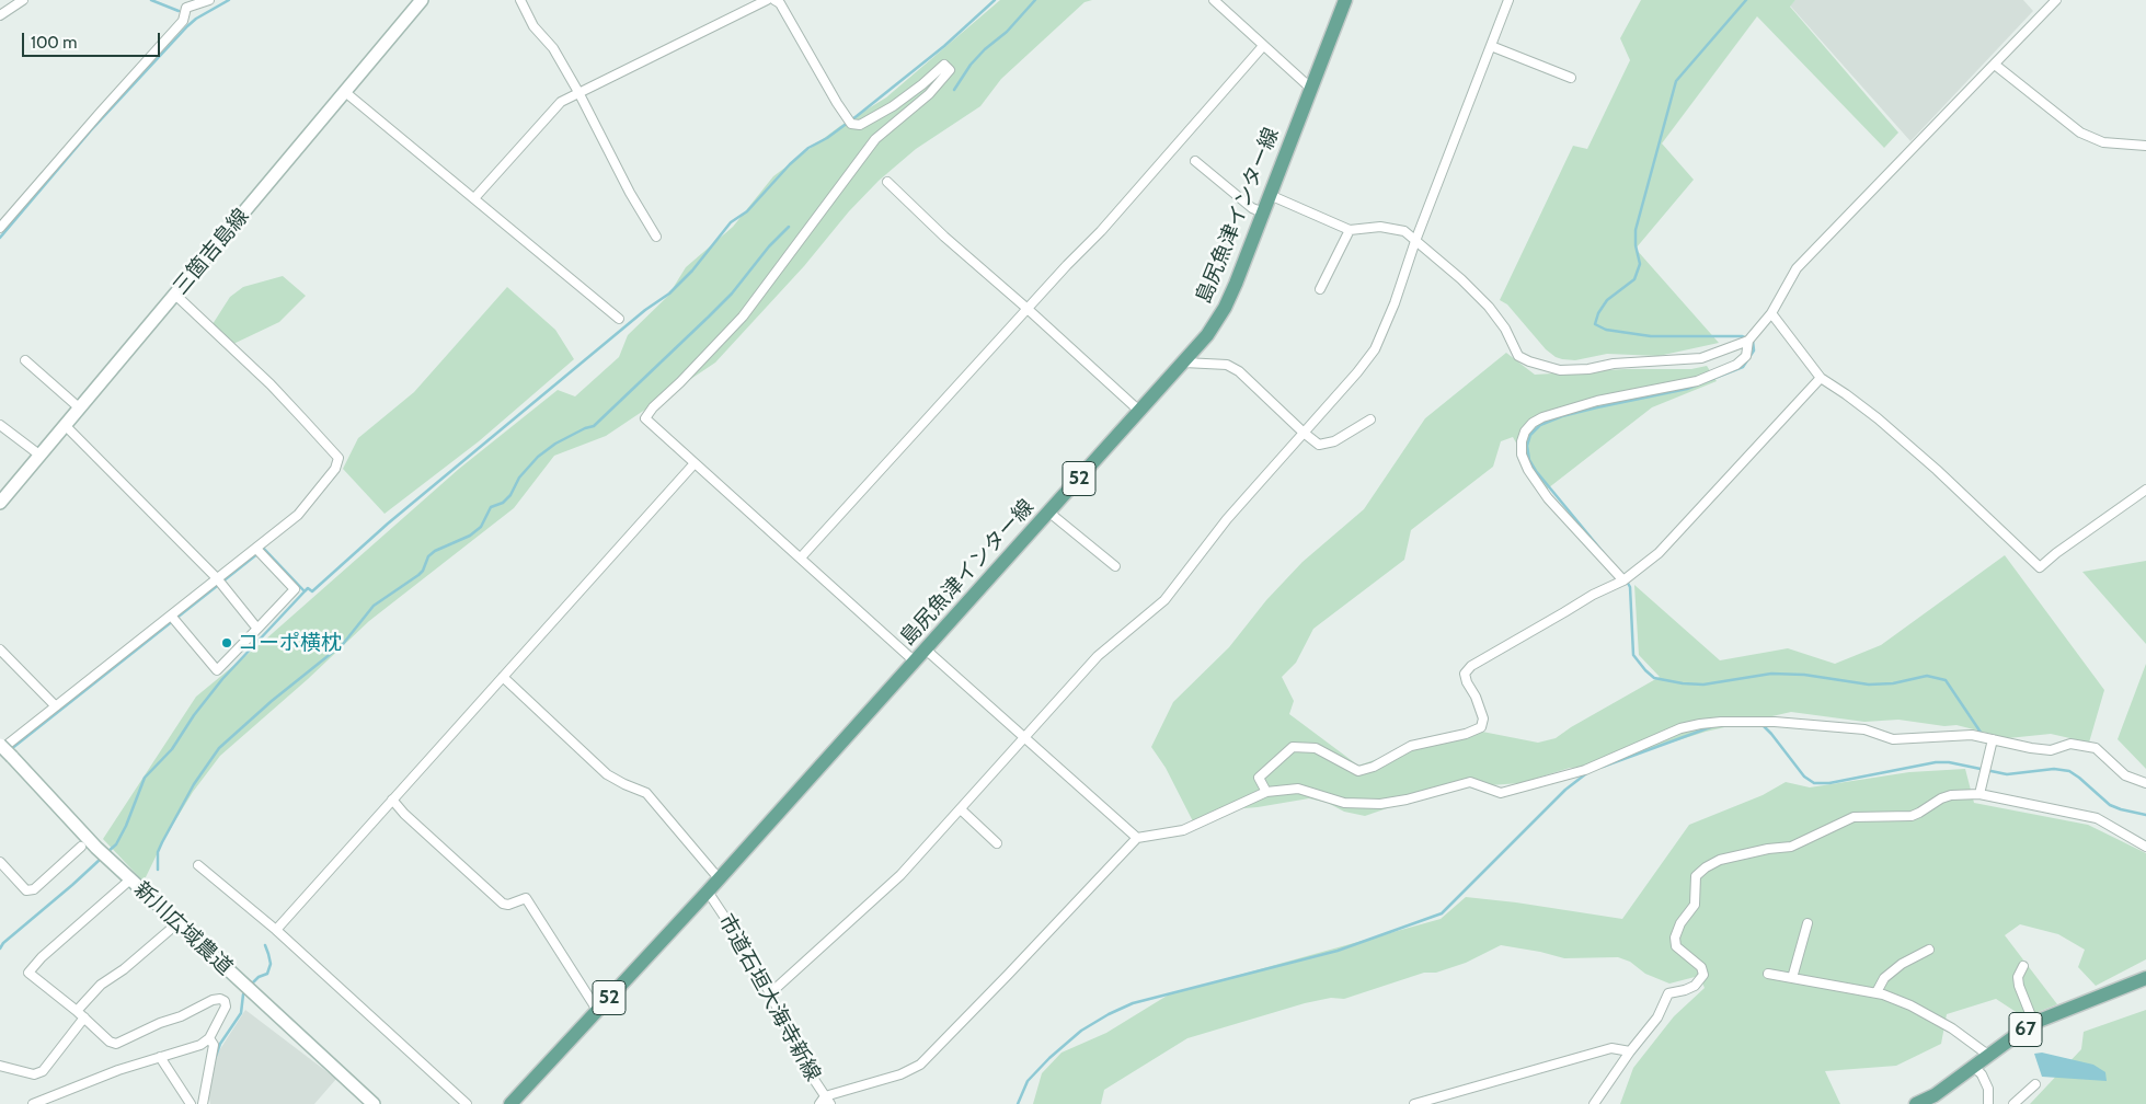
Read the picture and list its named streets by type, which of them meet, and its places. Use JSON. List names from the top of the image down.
{
  "streets": {
    "main road": [
      "島尻魚津インター線",
      "三箇吉島線",
      "52",
      "新川広域農道",
      "67"
    ],
    "street": ["市道石垣大海寺新線"]
  },
  "crossings": [
    ["島尻魚津インター線", "市道石垣大海寺新線"]
  ],
  "places": ["コーポ横枕"],
  "scale_bar": "100 m"
}
